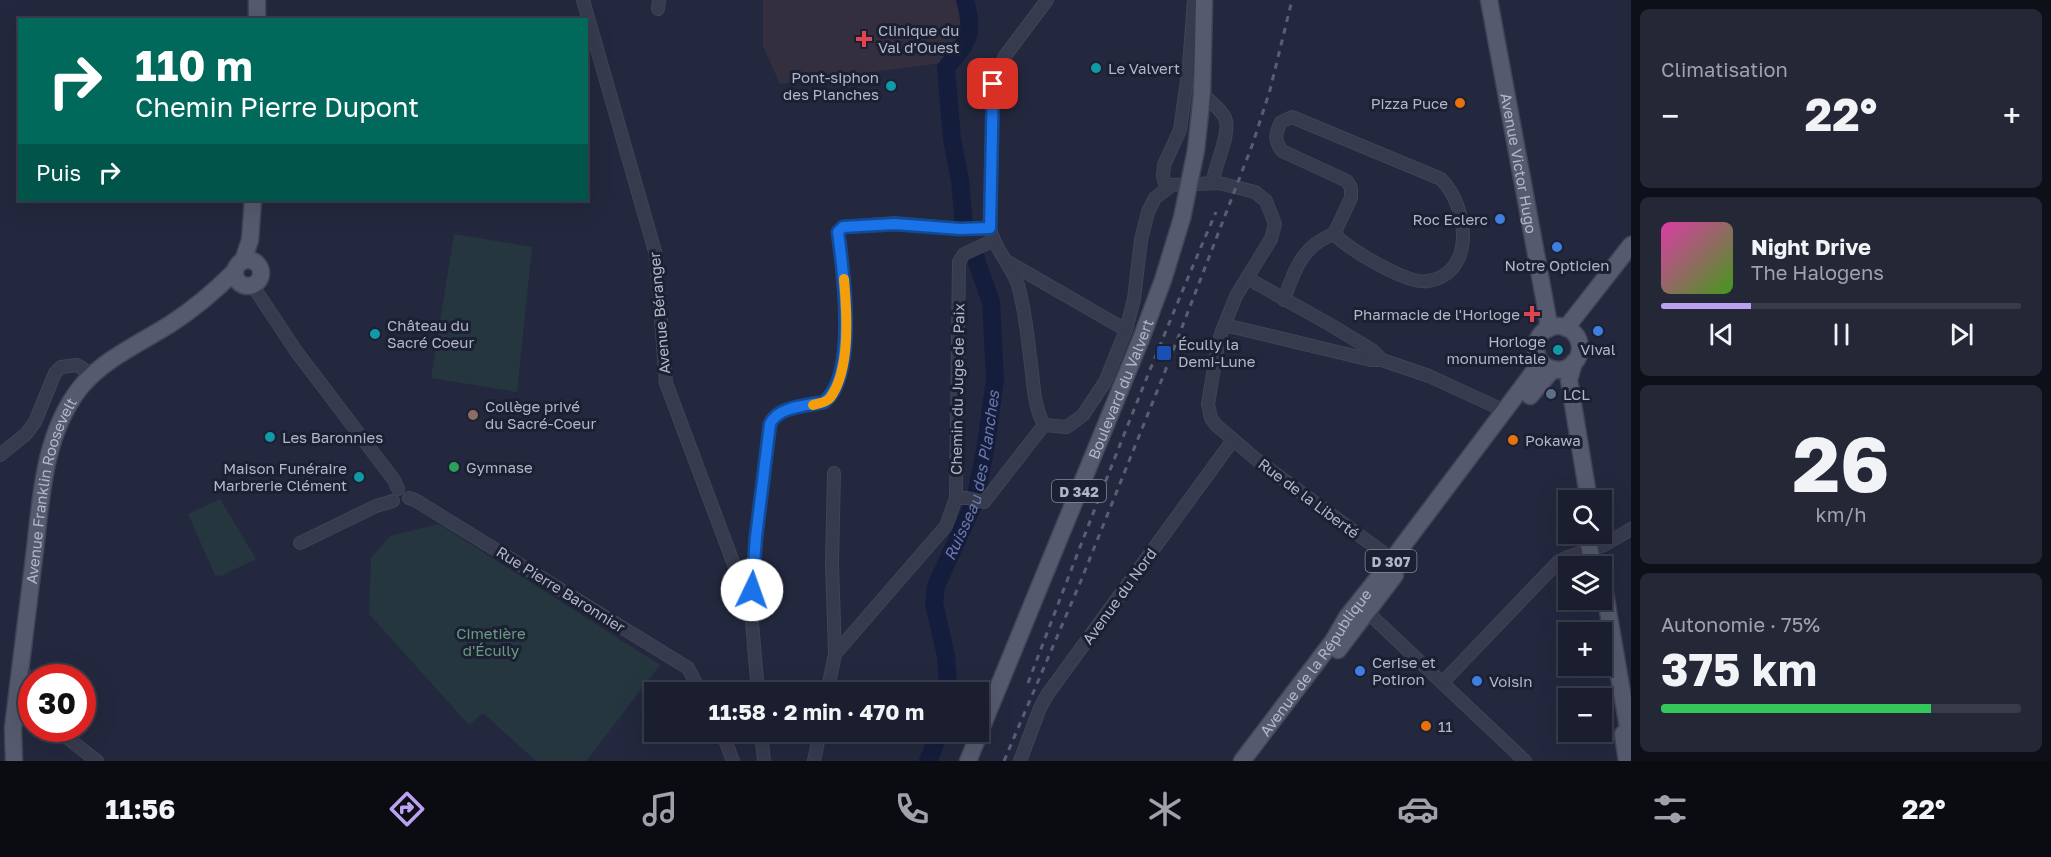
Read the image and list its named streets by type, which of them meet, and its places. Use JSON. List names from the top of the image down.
{
  "streets": {
    "main road": [
      "Avenue Victor Hugo",
      "Boulevard du Valvert",
      "D 342",
      "Avenue Franklin Roosevelt",
      "D 307",
      "Avenue de la République"
    ],
    "street": [
      "Avenue Béranger",
      "Chemin du Juge de Paix",
      "Rue de la Liberté",
      "Rue Pierre Baronnier",
      "Avenue du Nord"
    ]
  },
  "crossings": [
    ["Avenue Victor Hugo", "Avenue de la République"],
    ["Rue de la Liberté", "Avenue du Nord"],
    ["Rue de la Liberté", "Avenue de la République"]
  ],
  "water": ["Ruisseau des Planches"],
  "parks": ["Cimetière d'Écully"],
  "places": {
    "health": ["Clinique du Val d'Ouest", "Pharmacie de l'Horloge"],
    "other": [
      "Le Valvert",
      "Pont-siphon des Planches",
      "Pizza Puce",
      "Roc Eclerc",
      "Notre Opticien",
      "Vival",
      "Château du Sacré Coeur",
      "Horloge monumentale",
      "LCL",
      "Collège privé du Sacré-Coeur",
      "Les Baronnies",
      "Pokawa",
      "Gymnase",
      "Maison Funéraire Marbrerie Clément",
      "Cerise et Potiron",
      "Voisin",
      "11"
    ],
    "transit": ["Écully la Demi-Lune"]
  },
  "page": {
    "tile": [
      "Climatisation",
      ["26", "km/h"],
      ["Autonomie · 75%", "375 km"]
    ],
    "turn": ["110 m", "Chemin Pierre Dupont"],
    "heat": ["−", "22°", "+"],
    "then": "Puis",
    "song": ["Night Drive", "The Halogens"],
    "map_buttons": ["+", "−"],
    "limit": "30",
    "trip": "11:58 · 2 min · 470 m",
    "tabs": ["11:56", "22°"]
  }
}
